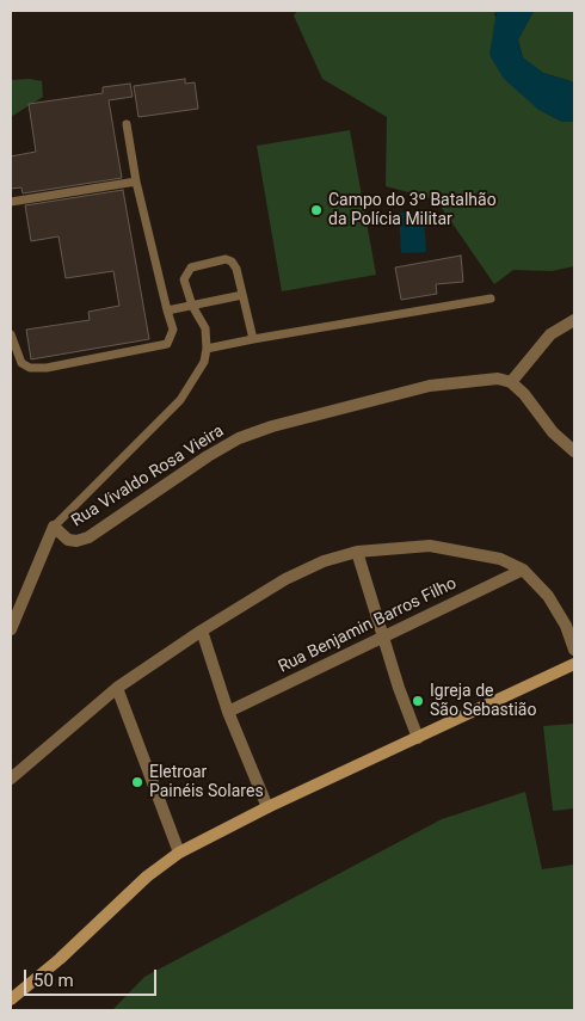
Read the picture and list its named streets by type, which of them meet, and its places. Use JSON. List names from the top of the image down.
{
  "streets": {
    "street": ["Rua Vivaldo Rosa Vieira", "Rua Benjamin Barros Filho"]
  },
  "places": ["Campo do 3º Batalhão da Polícia Militar", "Igreja de São Sebastião", "Eletroar Painéis Solares"],
  "scale_bar": "50 m"
}
